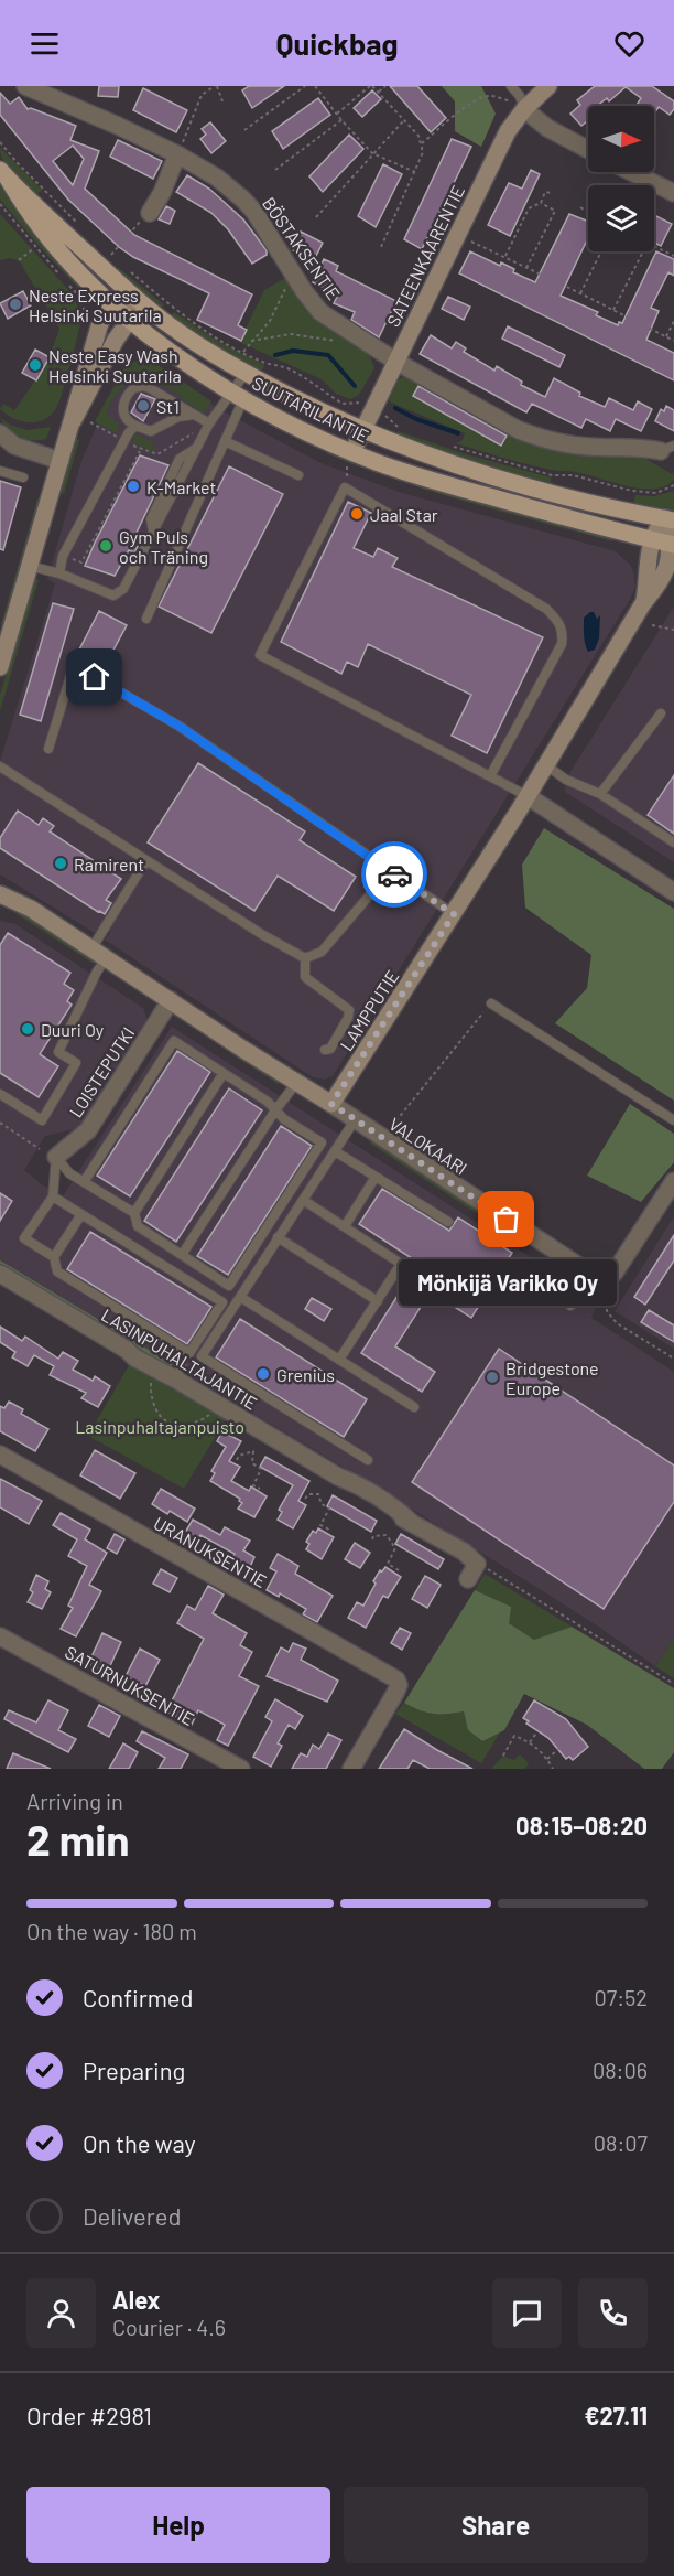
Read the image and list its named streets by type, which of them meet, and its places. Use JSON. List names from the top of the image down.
{
  "streets": {
    "main road": ["SUUTARILANTIE"],
    "street": [
      "BÖSTAKSENTIE",
      "SATEENKAARENTIE",
      "LAMPPUTIE",
      "LOISTEPUTKI",
      "VALOKAARI",
      "LASINPUHALTAJANTIE",
      "URANUKSENTIE",
      "SATURNUKSENTIE"
    ]
  },
  "crossings": [
    ["BÖSTAKSENTIE", "SATEENKAARENTIE"],
    ["SATEENKAARENTIE", "SUUTARILANTIE"],
    ["SUUTARILANTIE", "LAMPPUTIE"],
    ["LAMPPUTIE", "VALOKAARI"]
  ],
  "parks": ["Lasinpuhaltajanpuisto"],
  "places": [
    "Neste Express Helsinki Suutarila",
    "Neste Easy Wash Helsinki Suutarila",
    "St1",
    "K-Market",
    "Jaal Star",
    "Gym Puls och Träning",
    "Ramirent",
    "Duuri Oy",
    "Mönkijä Varikko Oy",
    "Grenius",
    "Bridgestone Europe"
  ],
  "north": "right",
  "page": {
    "header": "Quickbag",
    "bubble": "Mönkijä Varikko Oy",
    "heading": ["2 min", "Arriving in", "08:15–08:20"],
    "panel": [
      "Alex",
      "Courier · 4.6",
      "Order #2981",
      "€27.11"
    ],
    "bar": "On the way · 180 m",
    "list": [
      ["Confirmed", "07:52"],
      ["Preparing", "08:06"],
      ["On the way", "08:07"],
      "Delivered"
    ],
    "buttons": ["Help", "Share"]
  }
}
